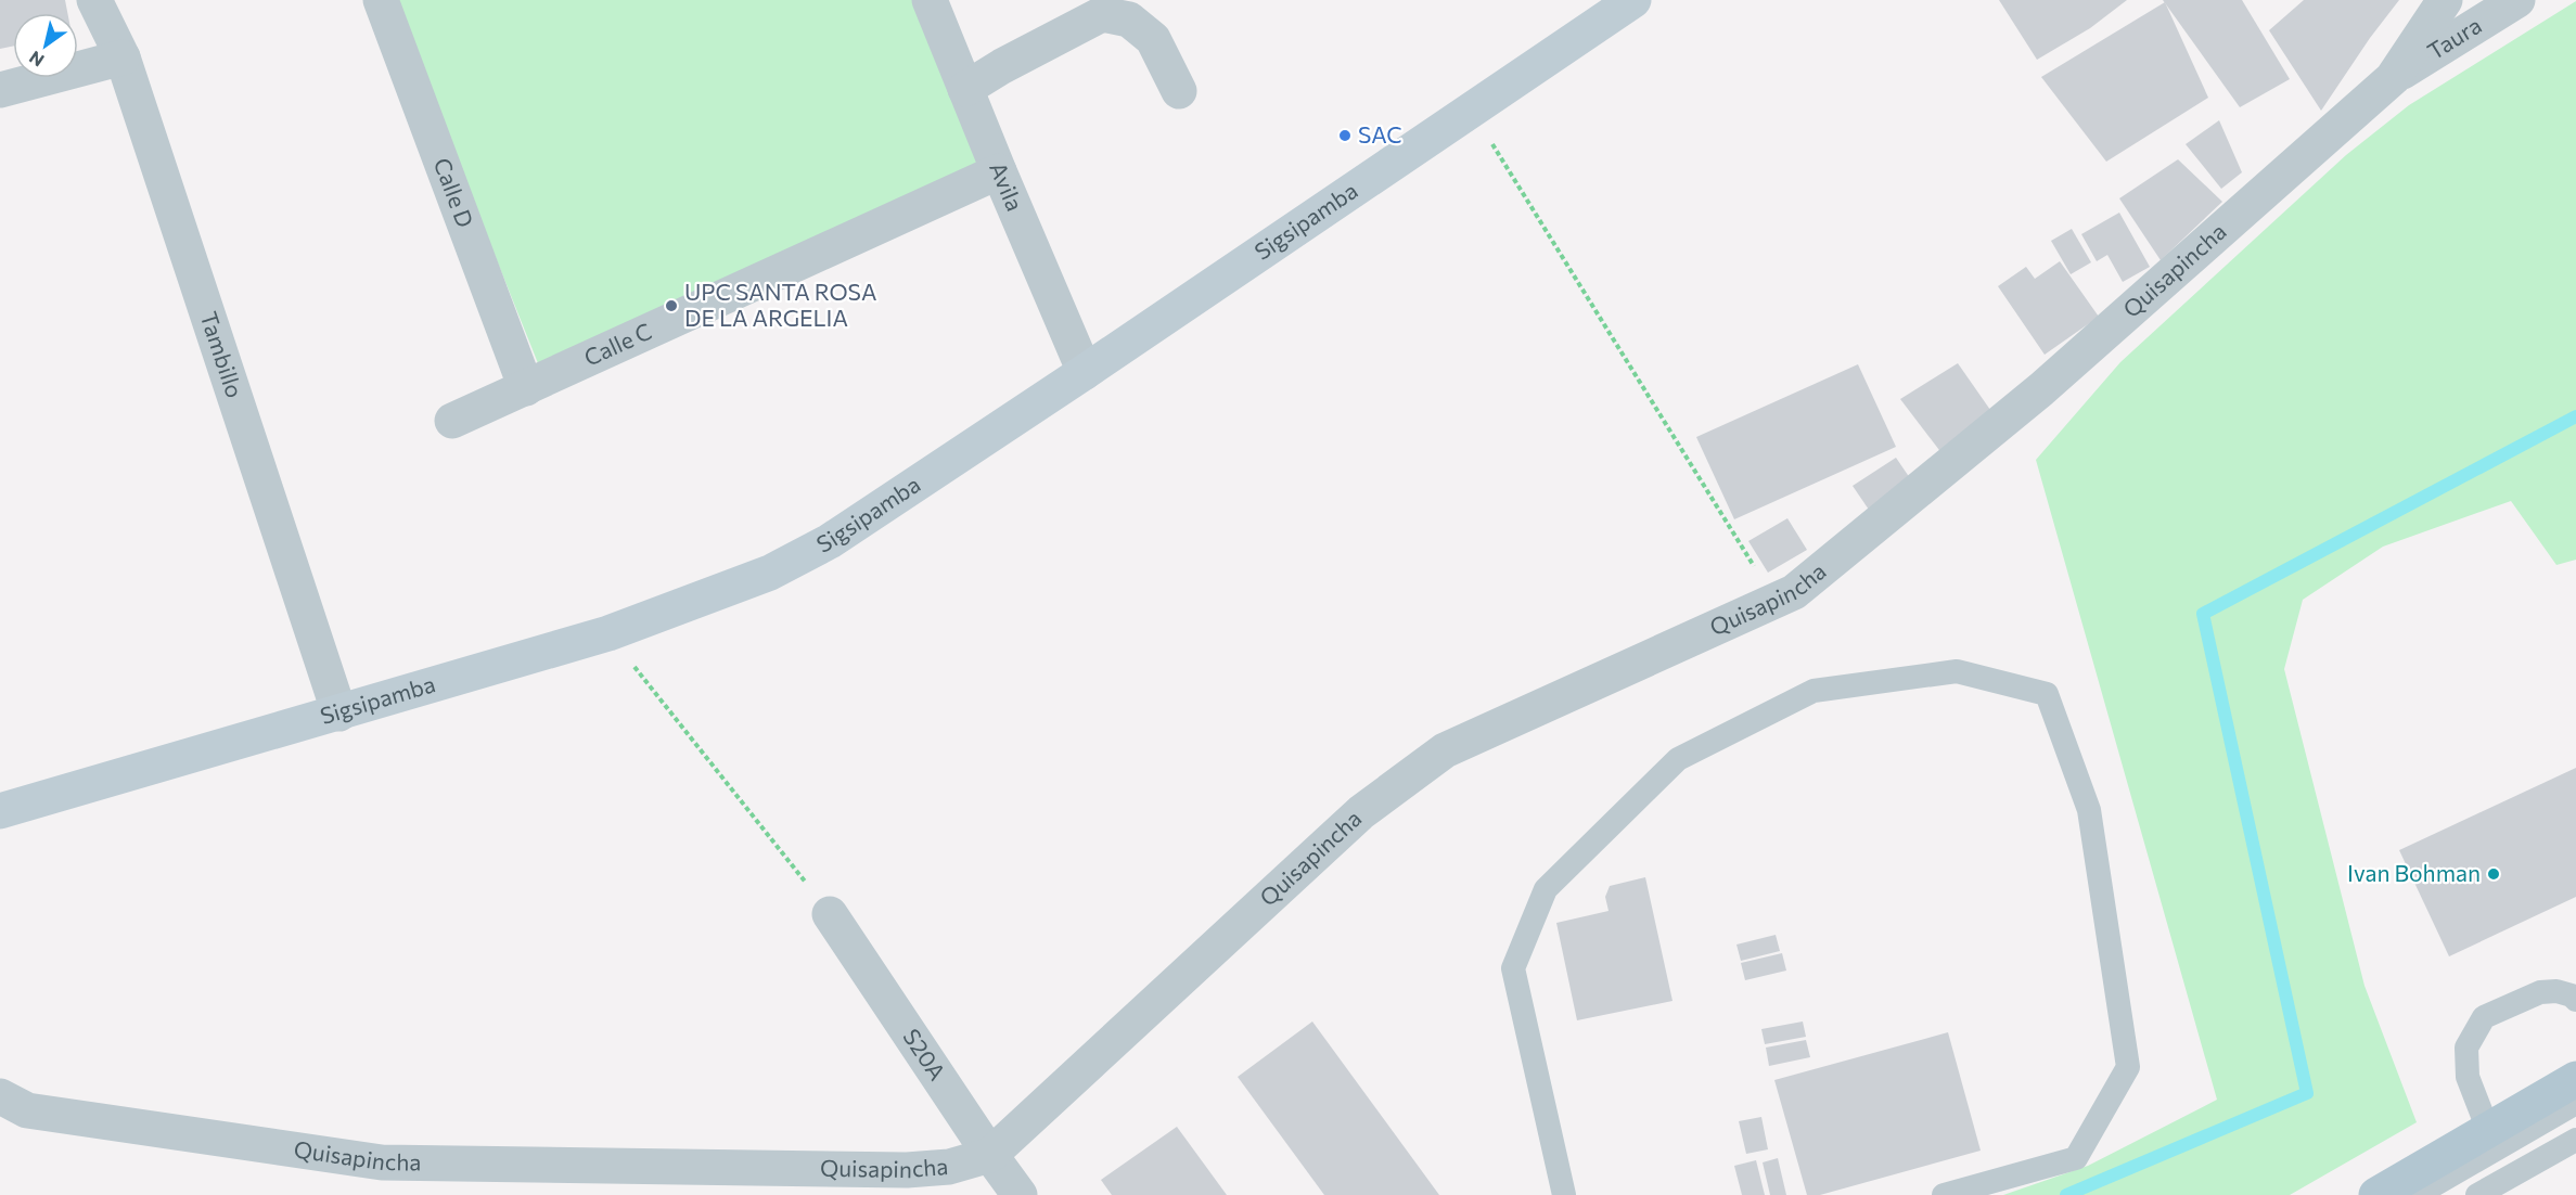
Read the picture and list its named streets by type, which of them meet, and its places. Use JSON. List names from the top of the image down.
{
  "streets": {
    "street": [
      "Taura",
      "Avila",
      "Calle D",
      "Sigsipamba",
      "Quisapincha",
      "Calle C",
      "Tambillo",
      "S20A"
    ]
  },
  "crossings": [
    ["Taura", "Quisapincha"],
    ["Avila", "Sigsipamba"],
    ["Avila", "Calle C"],
    ["Calle D", "Calle C"],
    ["Sigsipamba", "Tambillo"],
    ["Quisapincha", "S20A"]
  ],
  "places": ["SAC", "UPC SANTA ROSA DE LA ARGELIA", "Ivan Bohman"],
  "north": "bottom left"
}
